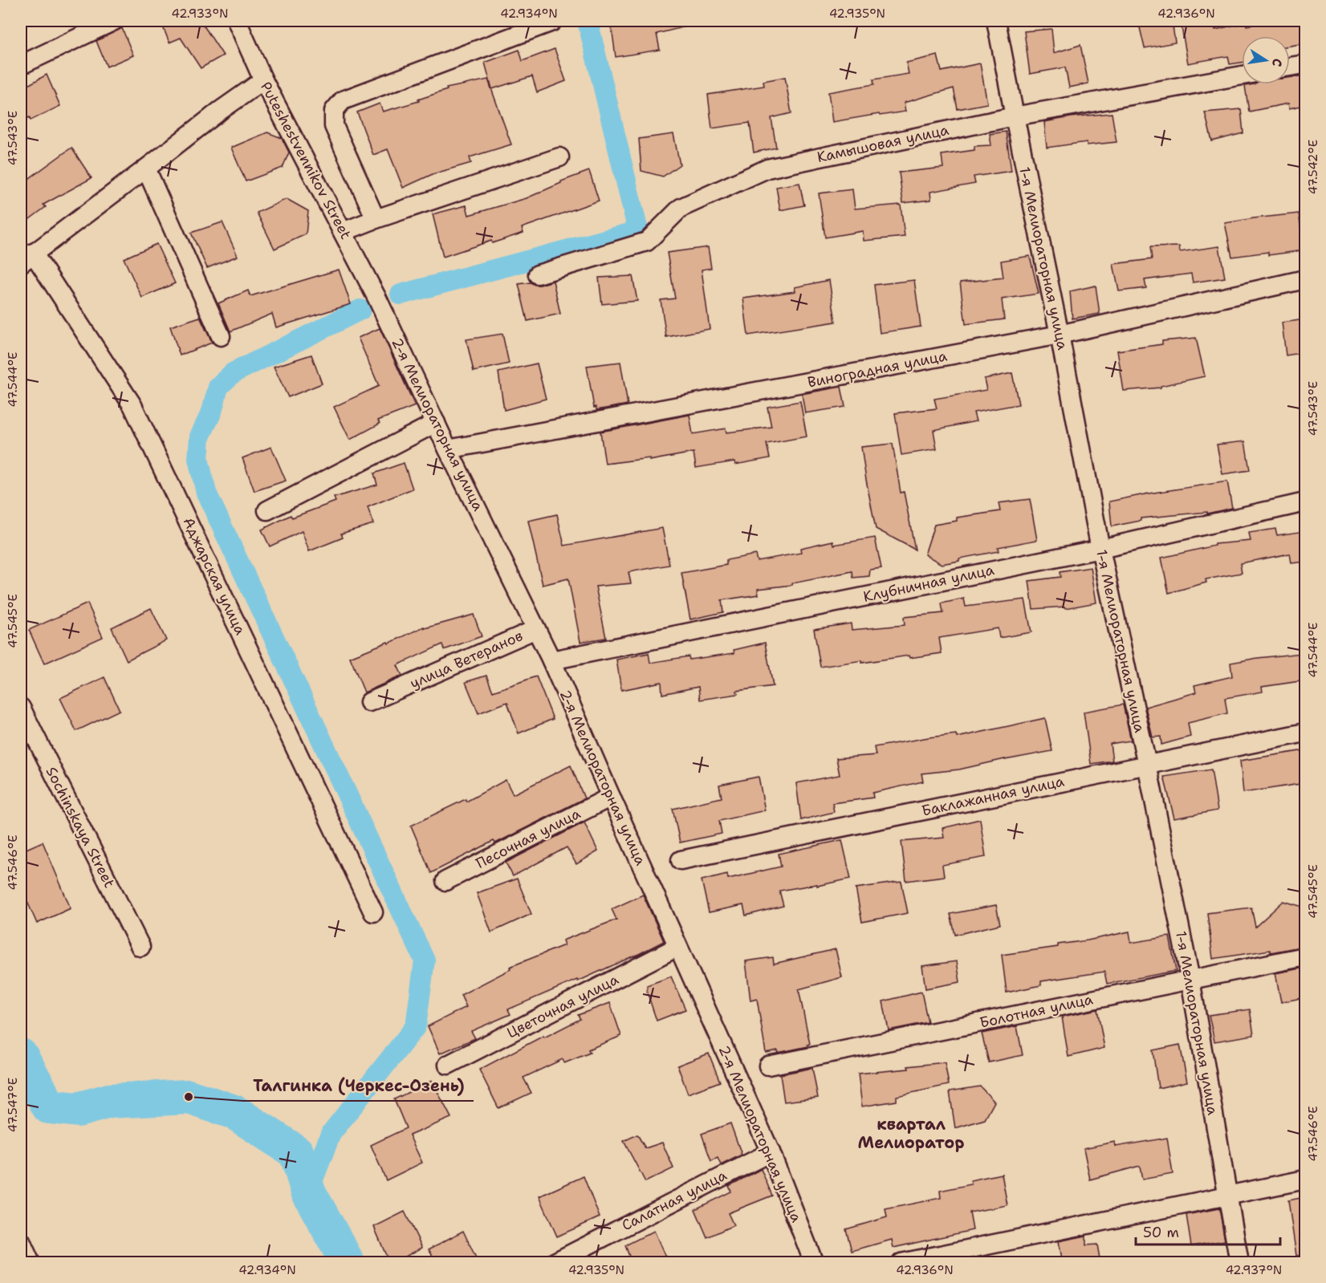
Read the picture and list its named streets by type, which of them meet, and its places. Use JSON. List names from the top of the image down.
{
  "streets": {
    "street": [
      "Камышовая улица",
      "Puteshestvennikov Street",
      "1-я Мелиораторная улица",
      "Виноградная улица",
      "2-я Мелиораторная улица",
      "Аджарская улица",
      "Клубничная улица",
      "улица Ветеранов",
      "Баклажанная улица",
      "Sochinskaya Street",
      "Песочная улица",
      "Цветочная улица",
      "Болотная улица",
      "Салатная улица"
    ]
  },
  "crossings": [
    ["Камышовая улица", "1-я Мелиораторная улица"],
    ["Puteshestvennikov Street", "2-я Мелиораторная улица"],
    ["1-я Мелиораторная улица", "Виноградная улица"],
    ["1-я Мелиораторная улица", "Клубничная улица"],
    ["1-я Мелиораторная улица", "Баклажанная улица"],
    ["1-я Мелиораторная улица", "Болотная улица"],
    ["Виноградная улица", "2-я Мелиораторная улица"],
    ["2-я Мелиораторная улица", "Клубничная улица"],
    ["2-я Мелиораторная улица", "улица Ветеранов"],
    ["2-я Мелиораторная улица", "Песочная улица"],
    ["2-я Мелиораторная улица", "Цветочная улица"],
    ["2-я Мелиораторная улица", "Салатная улица"]
  ],
  "districts": ["квартал Мелиоратор"],
  "places": ["Талгинка (Черкес-Озень)"],
  "scale_bar": "50 m",
  "north": "right",
  "coordinates": [
    "42.933°N",
    "42.934°N",
    "42.935°N",
    "42.936°N",
    "47.543°E",
    "47.542°E",
    "47.544°E",
    "47.545°E",
    "47.546°E",
    "47.547°E",
    "42.937°N"
  ]
}
